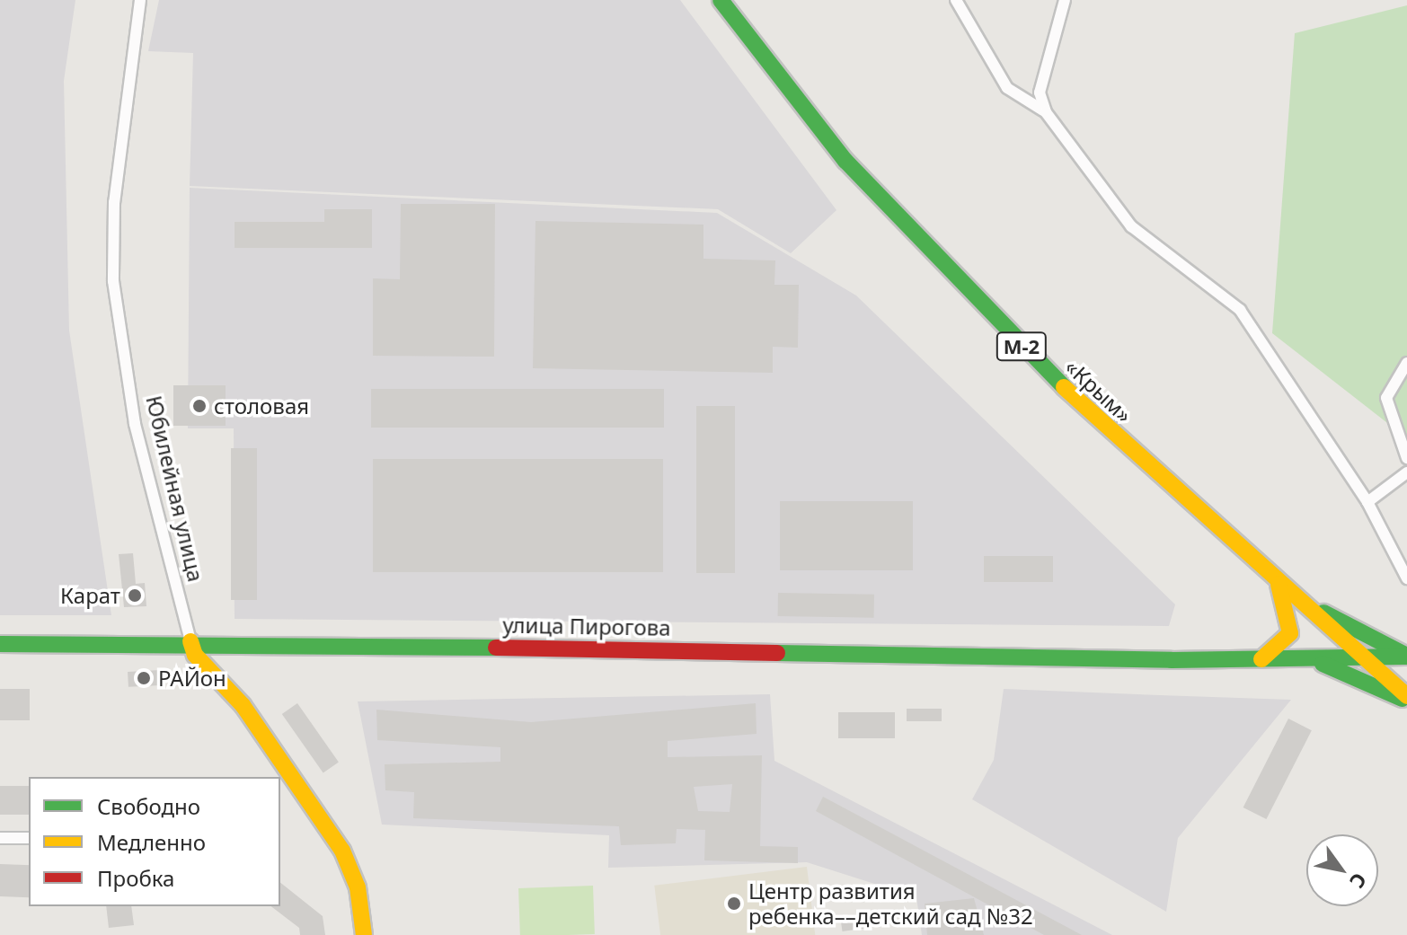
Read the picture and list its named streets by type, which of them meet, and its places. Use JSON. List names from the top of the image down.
{
  "streets": {
    "main road": [
      "М-2",
      "«Крым»",
      "Юбилейная улица",
      "улица Пирогова"
    ]
  },
  "crossings": [
    ["М-2", "«Крым»"],
    ["Юбилейная улица", "улица Пирогова"]
  ],
  "places": [
    "столовая",
    "Карат",
    "РАЙон",
    "Центр развития ребенка––детский сад №32"
  ],
  "legend": ["Свободно", "Медленно", "Пробка"],
  "north": "bottom right"
}
